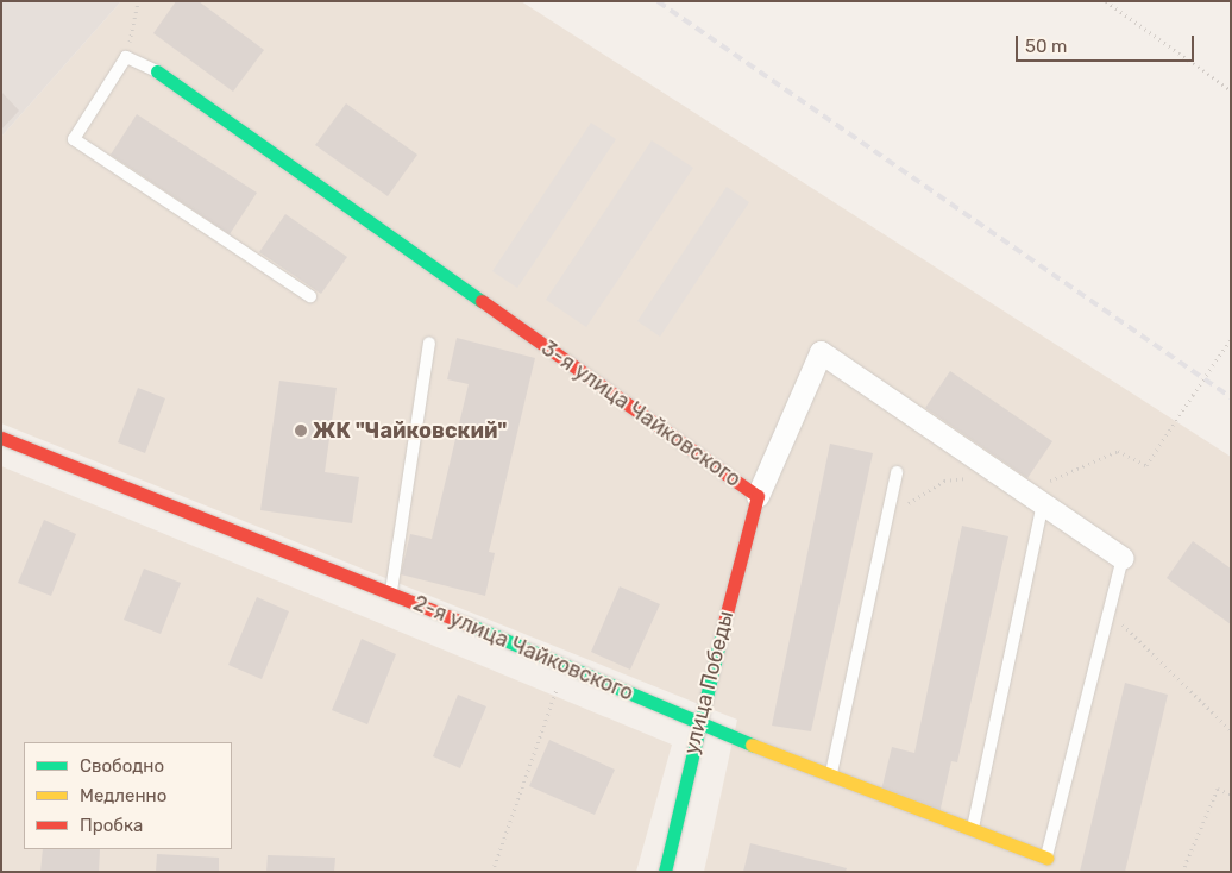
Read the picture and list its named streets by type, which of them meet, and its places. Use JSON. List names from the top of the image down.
{
  "streets": {
    "street": ["3-я улица Чайковского", "2-я улица Чайковского", "улица Победы"]
  },
  "crossings": [
    ["3-я улица Чайковского", "улица Победы"],
    ["2-я улица Чайковского", "улица Победы"]
  ],
  "places": ["ЖК \"Чайковский\""],
  "legend": ["Свободно", "Медленно", "Пробка"],
  "scale_bar": "50 m"
}
